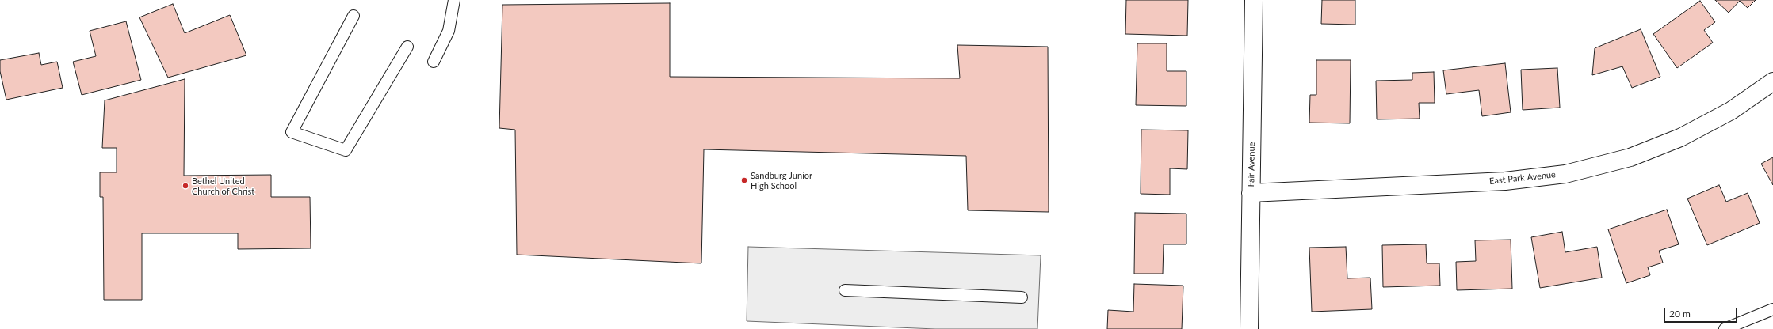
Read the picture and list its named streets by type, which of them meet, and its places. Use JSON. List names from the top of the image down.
{
  "streets": {
    "street": ["Fair Avenue", "East Park Avenue"]
  },
  "crossings": [
    ["Fair Avenue", "East Park Avenue"]
  ],
  "places": ["Sandburg Junior High School", "Bethel United Church of Christ"],
  "scale_bar": "20 m"
}
